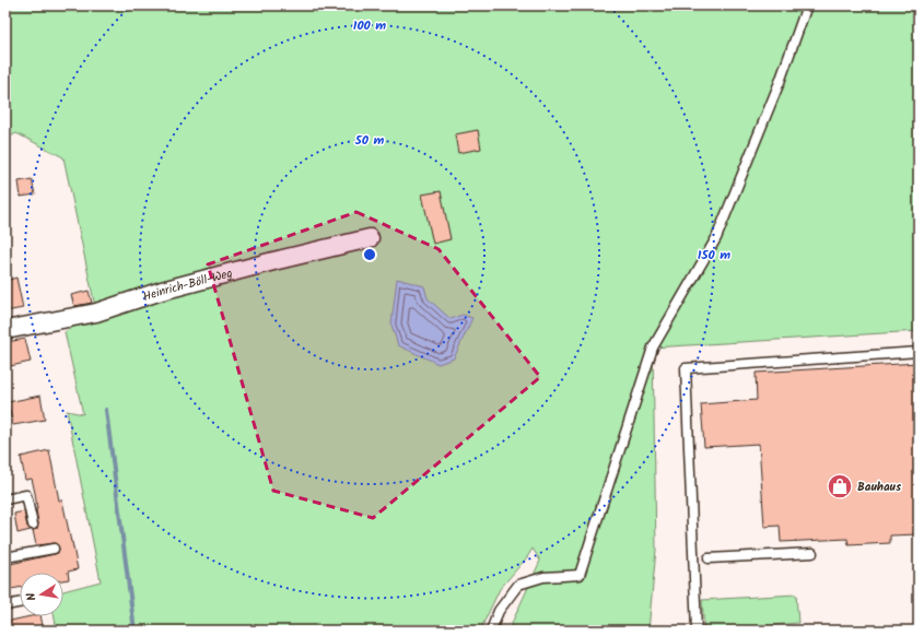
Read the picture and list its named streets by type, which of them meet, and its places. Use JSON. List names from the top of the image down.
{
  "streets": {
    "street": ["Heinrich-Böll-Weg"]
  },
  "places": {
    "shop": ["Bauhaus"]
  },
  "north": "left",
  "rings": ["100 m", "50 m", "150 m"]
}
